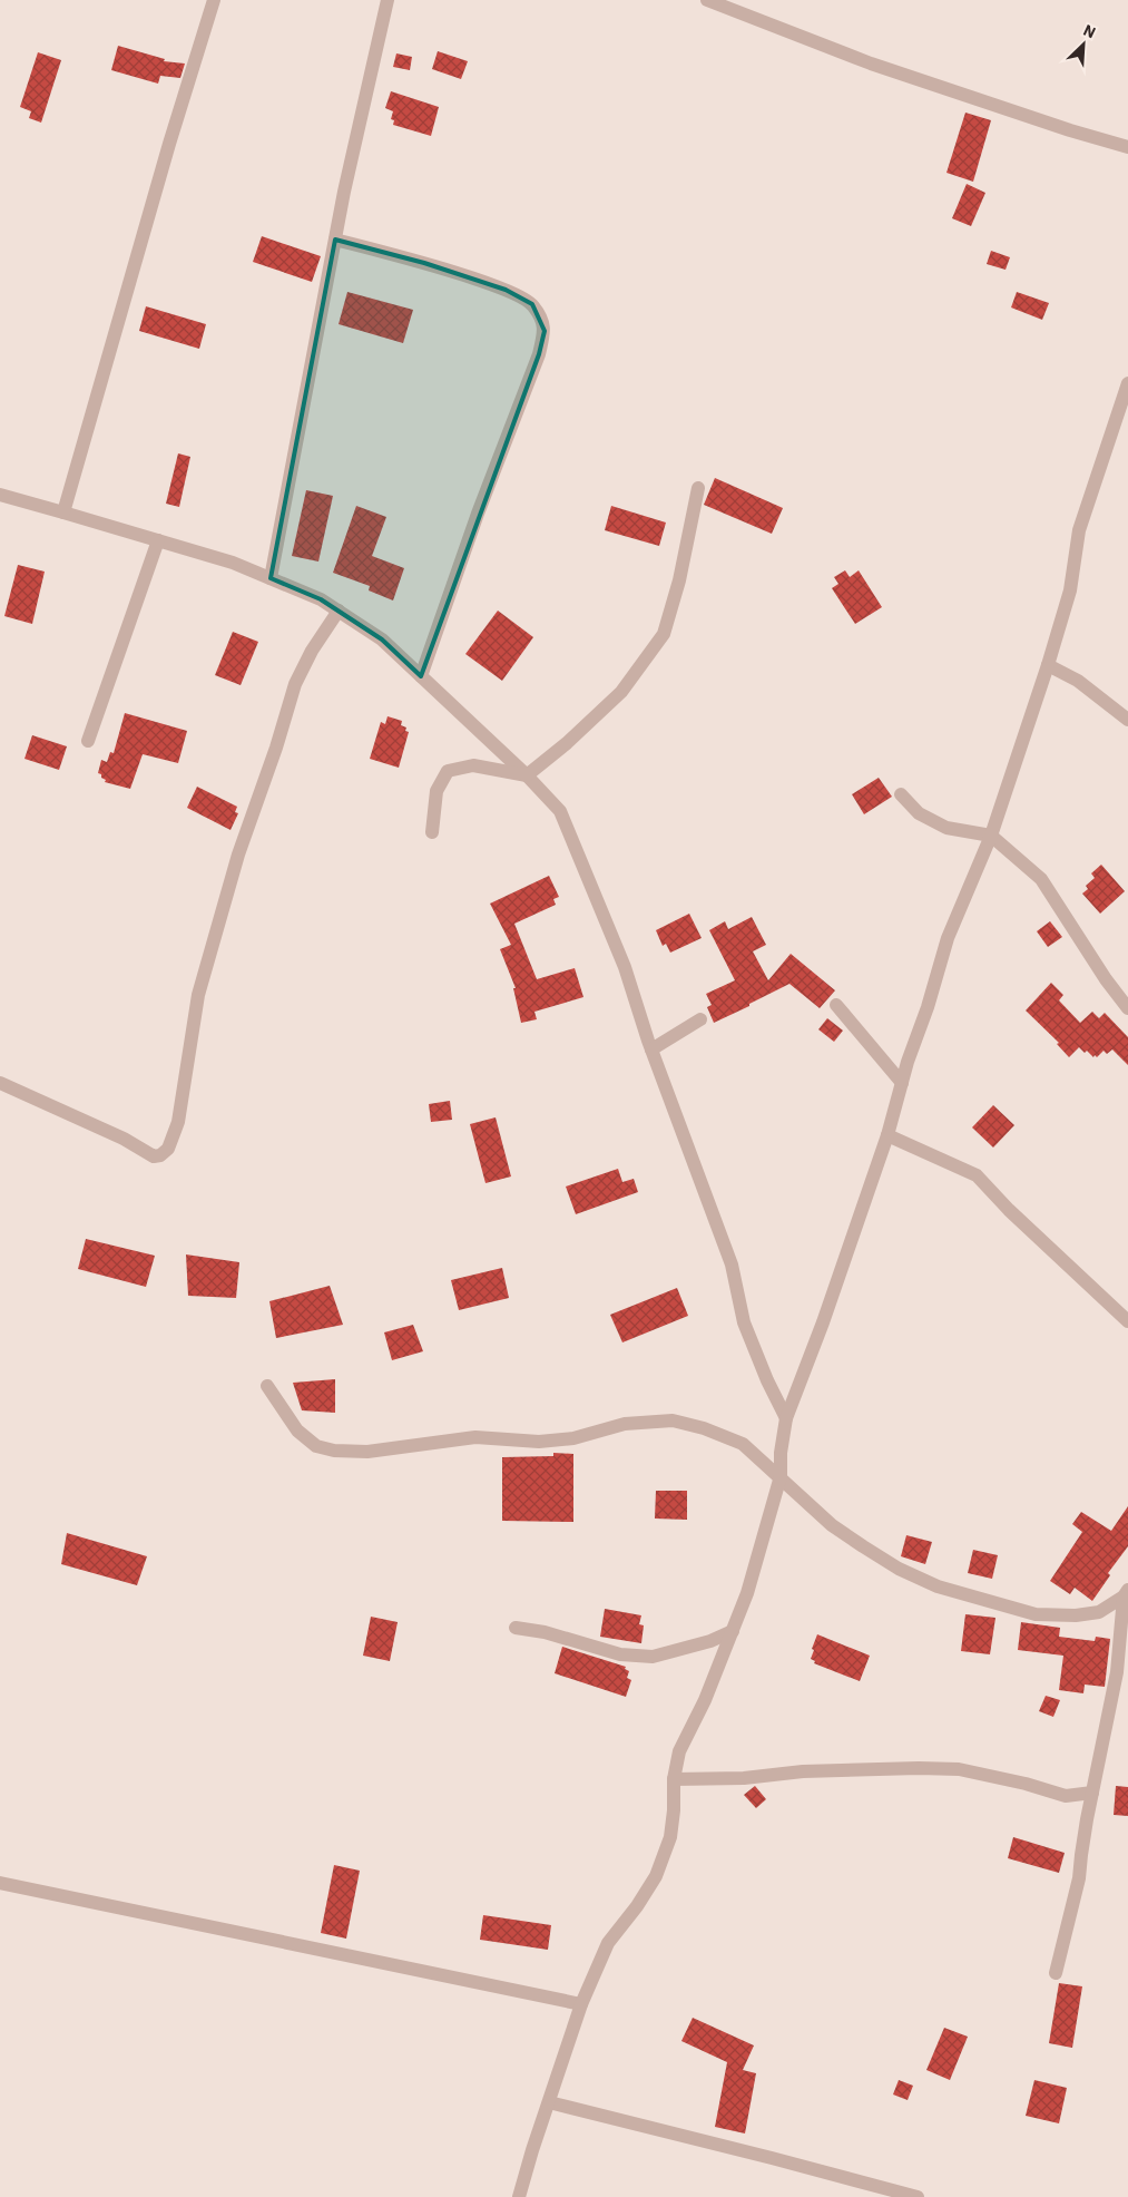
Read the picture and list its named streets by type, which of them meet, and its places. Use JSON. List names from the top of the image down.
{
  "north": "top right"
}
